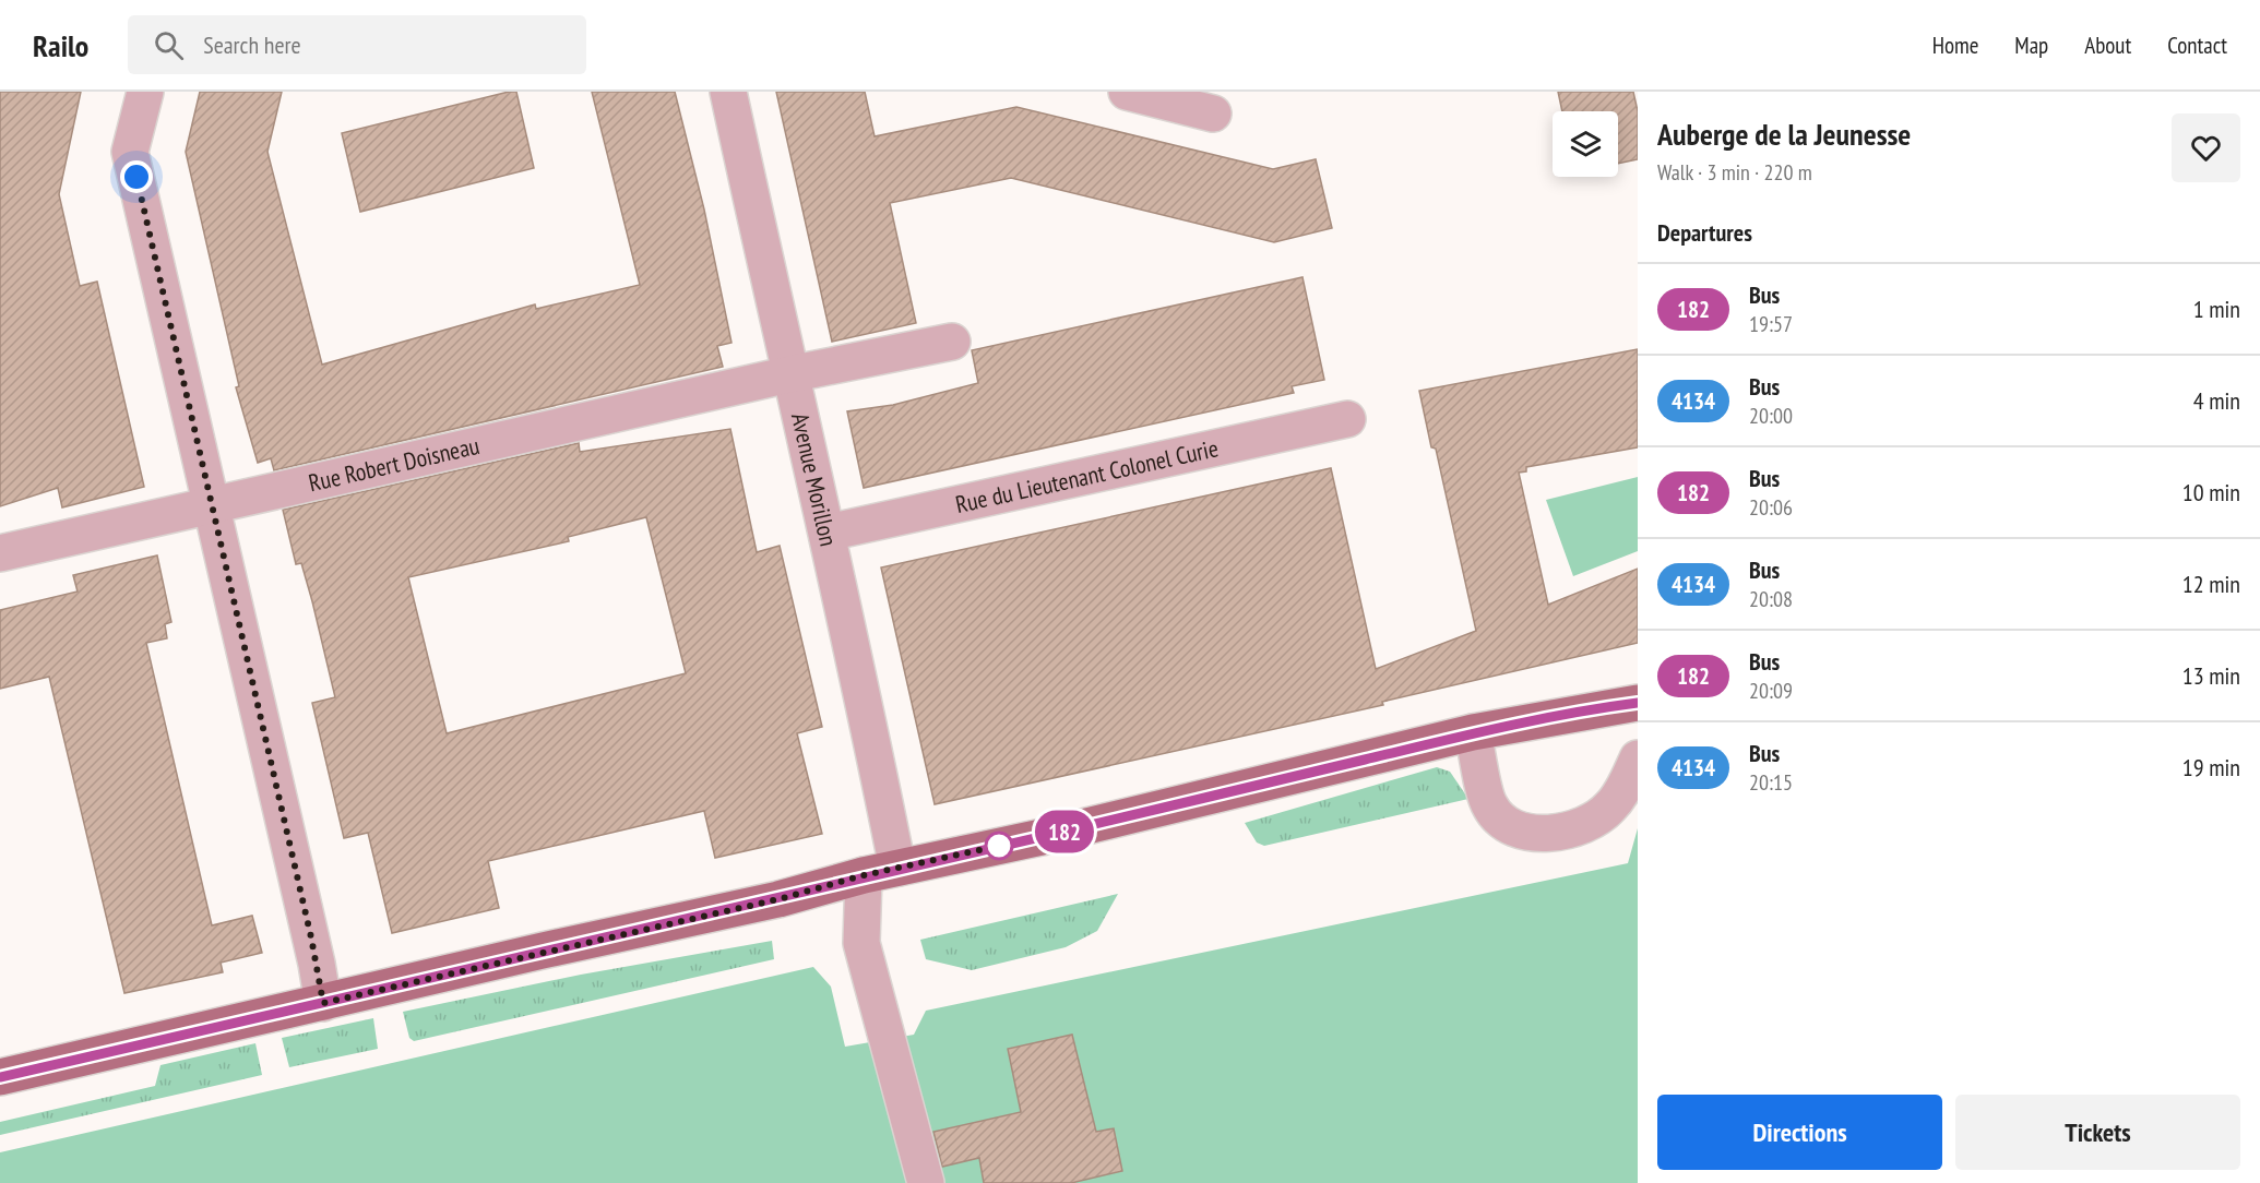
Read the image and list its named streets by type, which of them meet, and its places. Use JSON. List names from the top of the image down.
{
  "streets": {
    "street": ["Rue Robert Doisneau", "Rue du Lieutenant Colonel Curie", "Avenue Morillon"]
  },
  "crossings": [
    ["Rue Robert Doisneau", "Avenue Morillon"],
    ["Rue du Lieutenant Colonel Curie", "Avenue Morillon"]
  ],
  "lines": ["bus line 182"],
  "page": {
    "header": "Railo",
    "search": "Search here",
    "nav": [
      "Home",
      "Map",
      "About",
      "Contact"
    ],
    "on_map": "182",
    "heading": [
      ["Auberge de la Jeunesse", "Walk · 3 min · 220 m"],
      "Departures"
    ],
    "list": [
      {
        "mark": "182",
        "name": "Bus",
        "note": "19:57",
        "value": "1 min"
      },
      {
        "mark": "4134",
        "name": "Bus",
        "note": "20:00",
        "value": "4 min"
      },
      {
        "mark": "182",
        "name": "Bus",
        "note": "20:06",
        "value": "10 min"
      },
      {
        "mark": "4134",
        "name": "Bus",
        "note": "20:08",
        "value": "12 min"
      },
      {
        "mark": "182",
        "name": "Bus",
        "note": "20:09",
        "value": "13 min"
      },
      {
        "mark": "4134",
        "name": "Bus",
        "note": "20:15",
        "value": "19 min"
      }
    ],
    "buttons": ["Directions", "Tickets"]
  }
}
